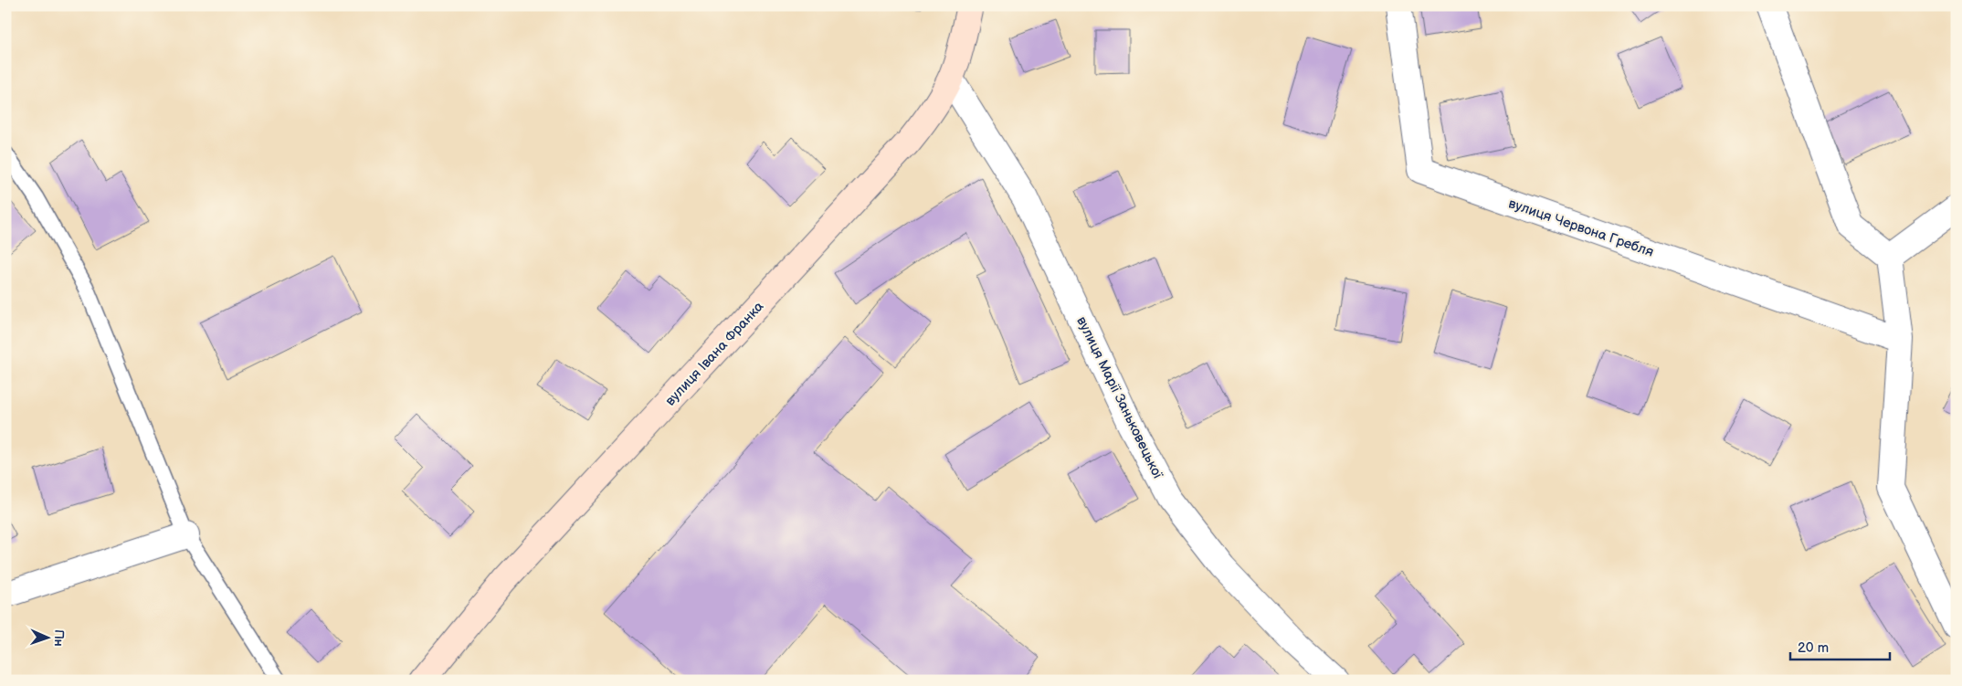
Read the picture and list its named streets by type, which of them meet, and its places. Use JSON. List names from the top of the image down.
{
  "streets": {
    "main road": ["вулиця Івана Франка"],
    "street": ["вулиця Червона Гребля", "вулиця Марії Заньковецької"]
  },
  "crossings": [
    ["вулиця Івана Франка", "вулиця Марії Заньковецької"]
  ],
  "scale_bar": "20 m",
  "north": "right"
}
